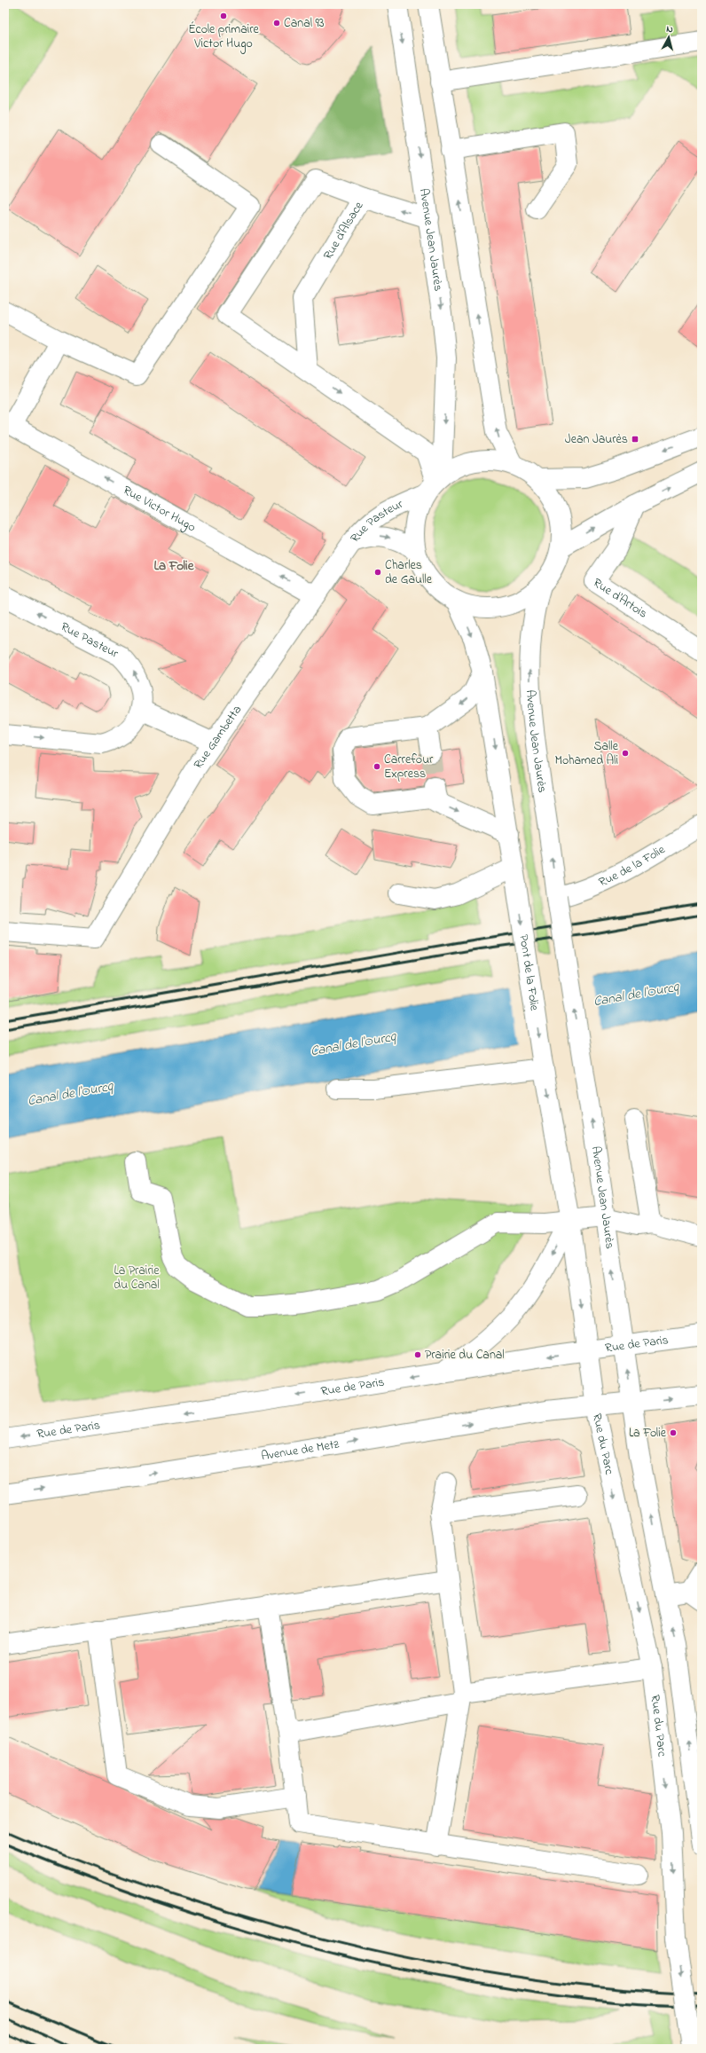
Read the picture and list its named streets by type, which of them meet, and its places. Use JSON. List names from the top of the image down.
{
  "streets": {
    "main road": [
      "Rue d'Alsace",
      "Avenue Jean Jaurès",
      "Rue Victor Hugo",
      "Rue Pasteur",
      "Rue d'Artois",
      "Rue Gambetta",
      "Rue de la Folie",
      "Pont de la Folie",
      "Rue de Paris",
      "Rue du Parc",
      "Avenue de Metz"
    ]
  },
  "crossings": [
    ["Avenue Jean Jaurès", "Rue Pasteur"],
    ["Avenue Jean Jaurès", "Rue de la Folie"],
    ["Avenue Jean Jaurès", "Rue de Paris"],
    ["Rue Victor Hugo", "Rue Gambetta"],
    ["Rue Pasteur", "Rue Gambetta"],
    ["Rue de Paris", "Rue du Parc"],
    ["Rue du Parc", "Avenue de Metz"]
  ],
  "one_way": ["Rue Victor Hugo", "Pont de la Folie", "Rue de Paris"],
  "districts": ["La Folie"],
  "water": ["Canal de l'Ourcq"],
  "parks": ["La Prairie du Canal"],
  "places": {
    "other": [
      "École primaire Victor Hugo",
      "Canal 93",
      "Charles de Gaulle",
      "Salle Mohamed Ali",
      "Carrefour Express",
      "Prairie du Canal",
      "La Folie"
    ],
    "transit": ["Jean Jaurès"]
  },
  "north": "top"
}
